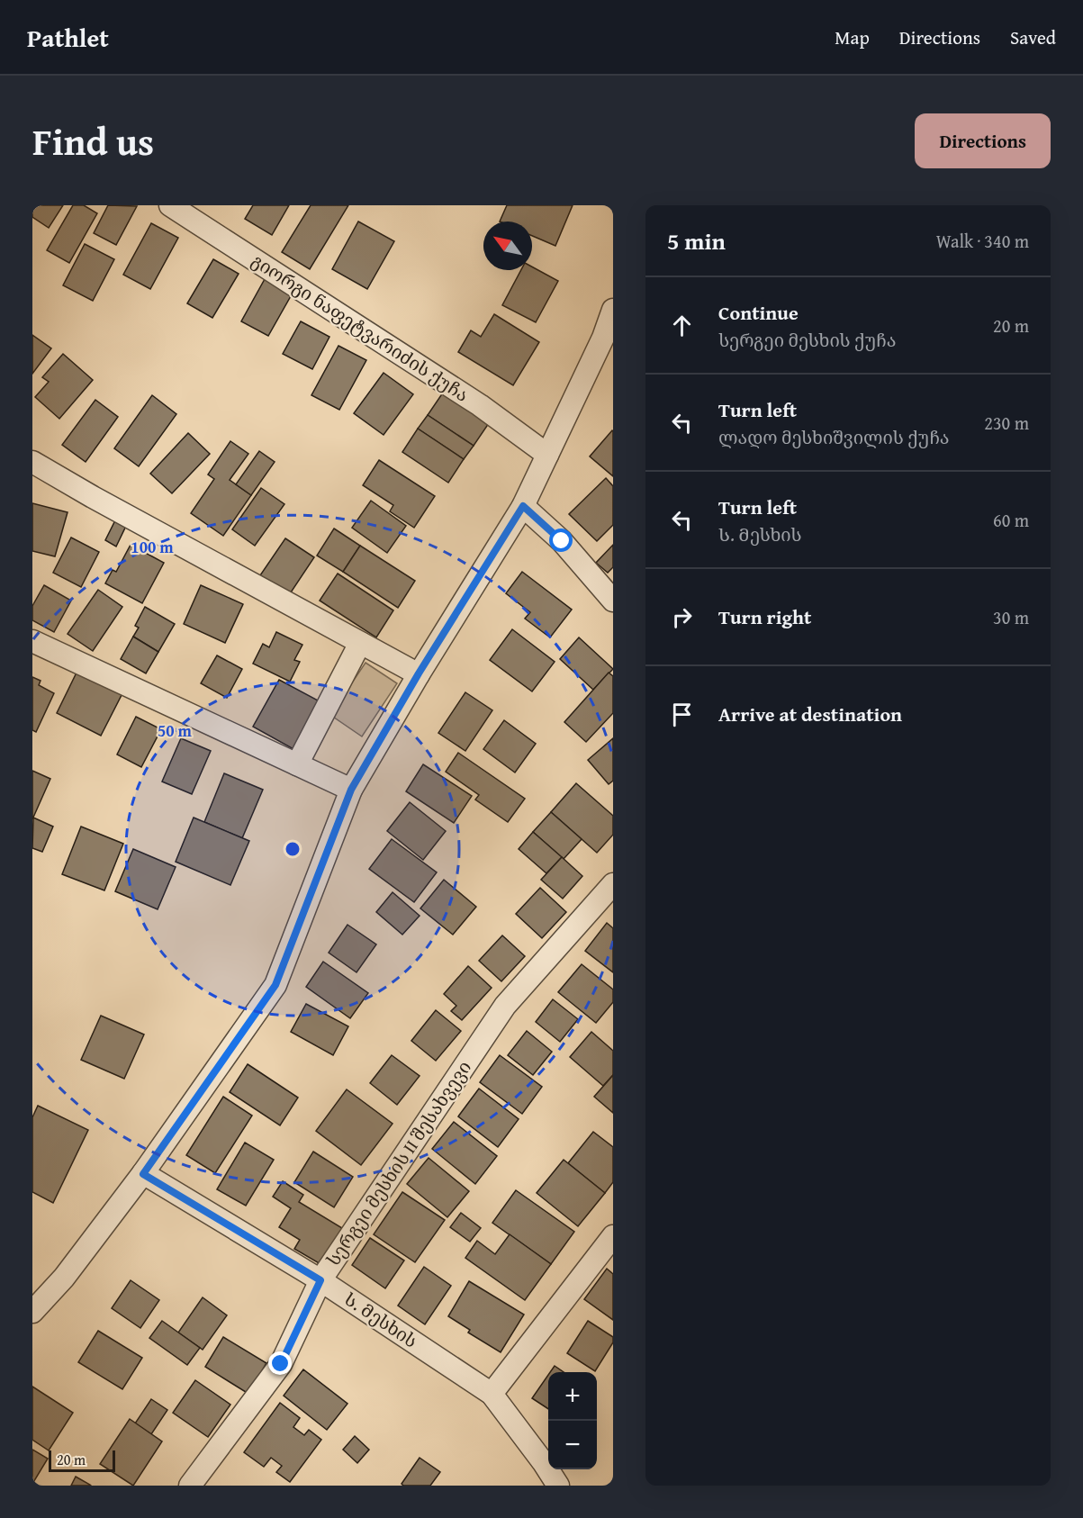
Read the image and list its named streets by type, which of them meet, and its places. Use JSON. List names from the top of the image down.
{
  "streets": {
    "street": ["გიორგი ნაფეტვარიძის ქუჩა", "სერგეი მესხის II შესახვევი", "Ს. Მესხის"]
  },
  "crossings": [
    ["სერგეი მესხის II შესახვევი", "Ს. Მესხის"]
  ],
  "scale_bar": "20 m",
  "north": "top left",
  "page": {
    "header": "Pathlet",
    "nav": ["Map", "Directions", "Saved"],
    "title": "Find us",
    "buttons": "Directions",
    "heading": ["5 min", "Walk · 340 m"],
    "list": [
      ["Continue", "სერგეი მესხის ქუჩა", "20 m"],
      ["Turn left", "ლადო მესხიშვილის ქუჩა", "230 m"],
      ["Turn left", "Ს. Მესხის", "60 m"],
      ["Turn right", "30 m"],
      "Arrive at destination"
    ],
    "map_buttons": ["+", "−"],
    "scale": "20 m"
  },
  "rings": ["100 m", "50 m"]
}
